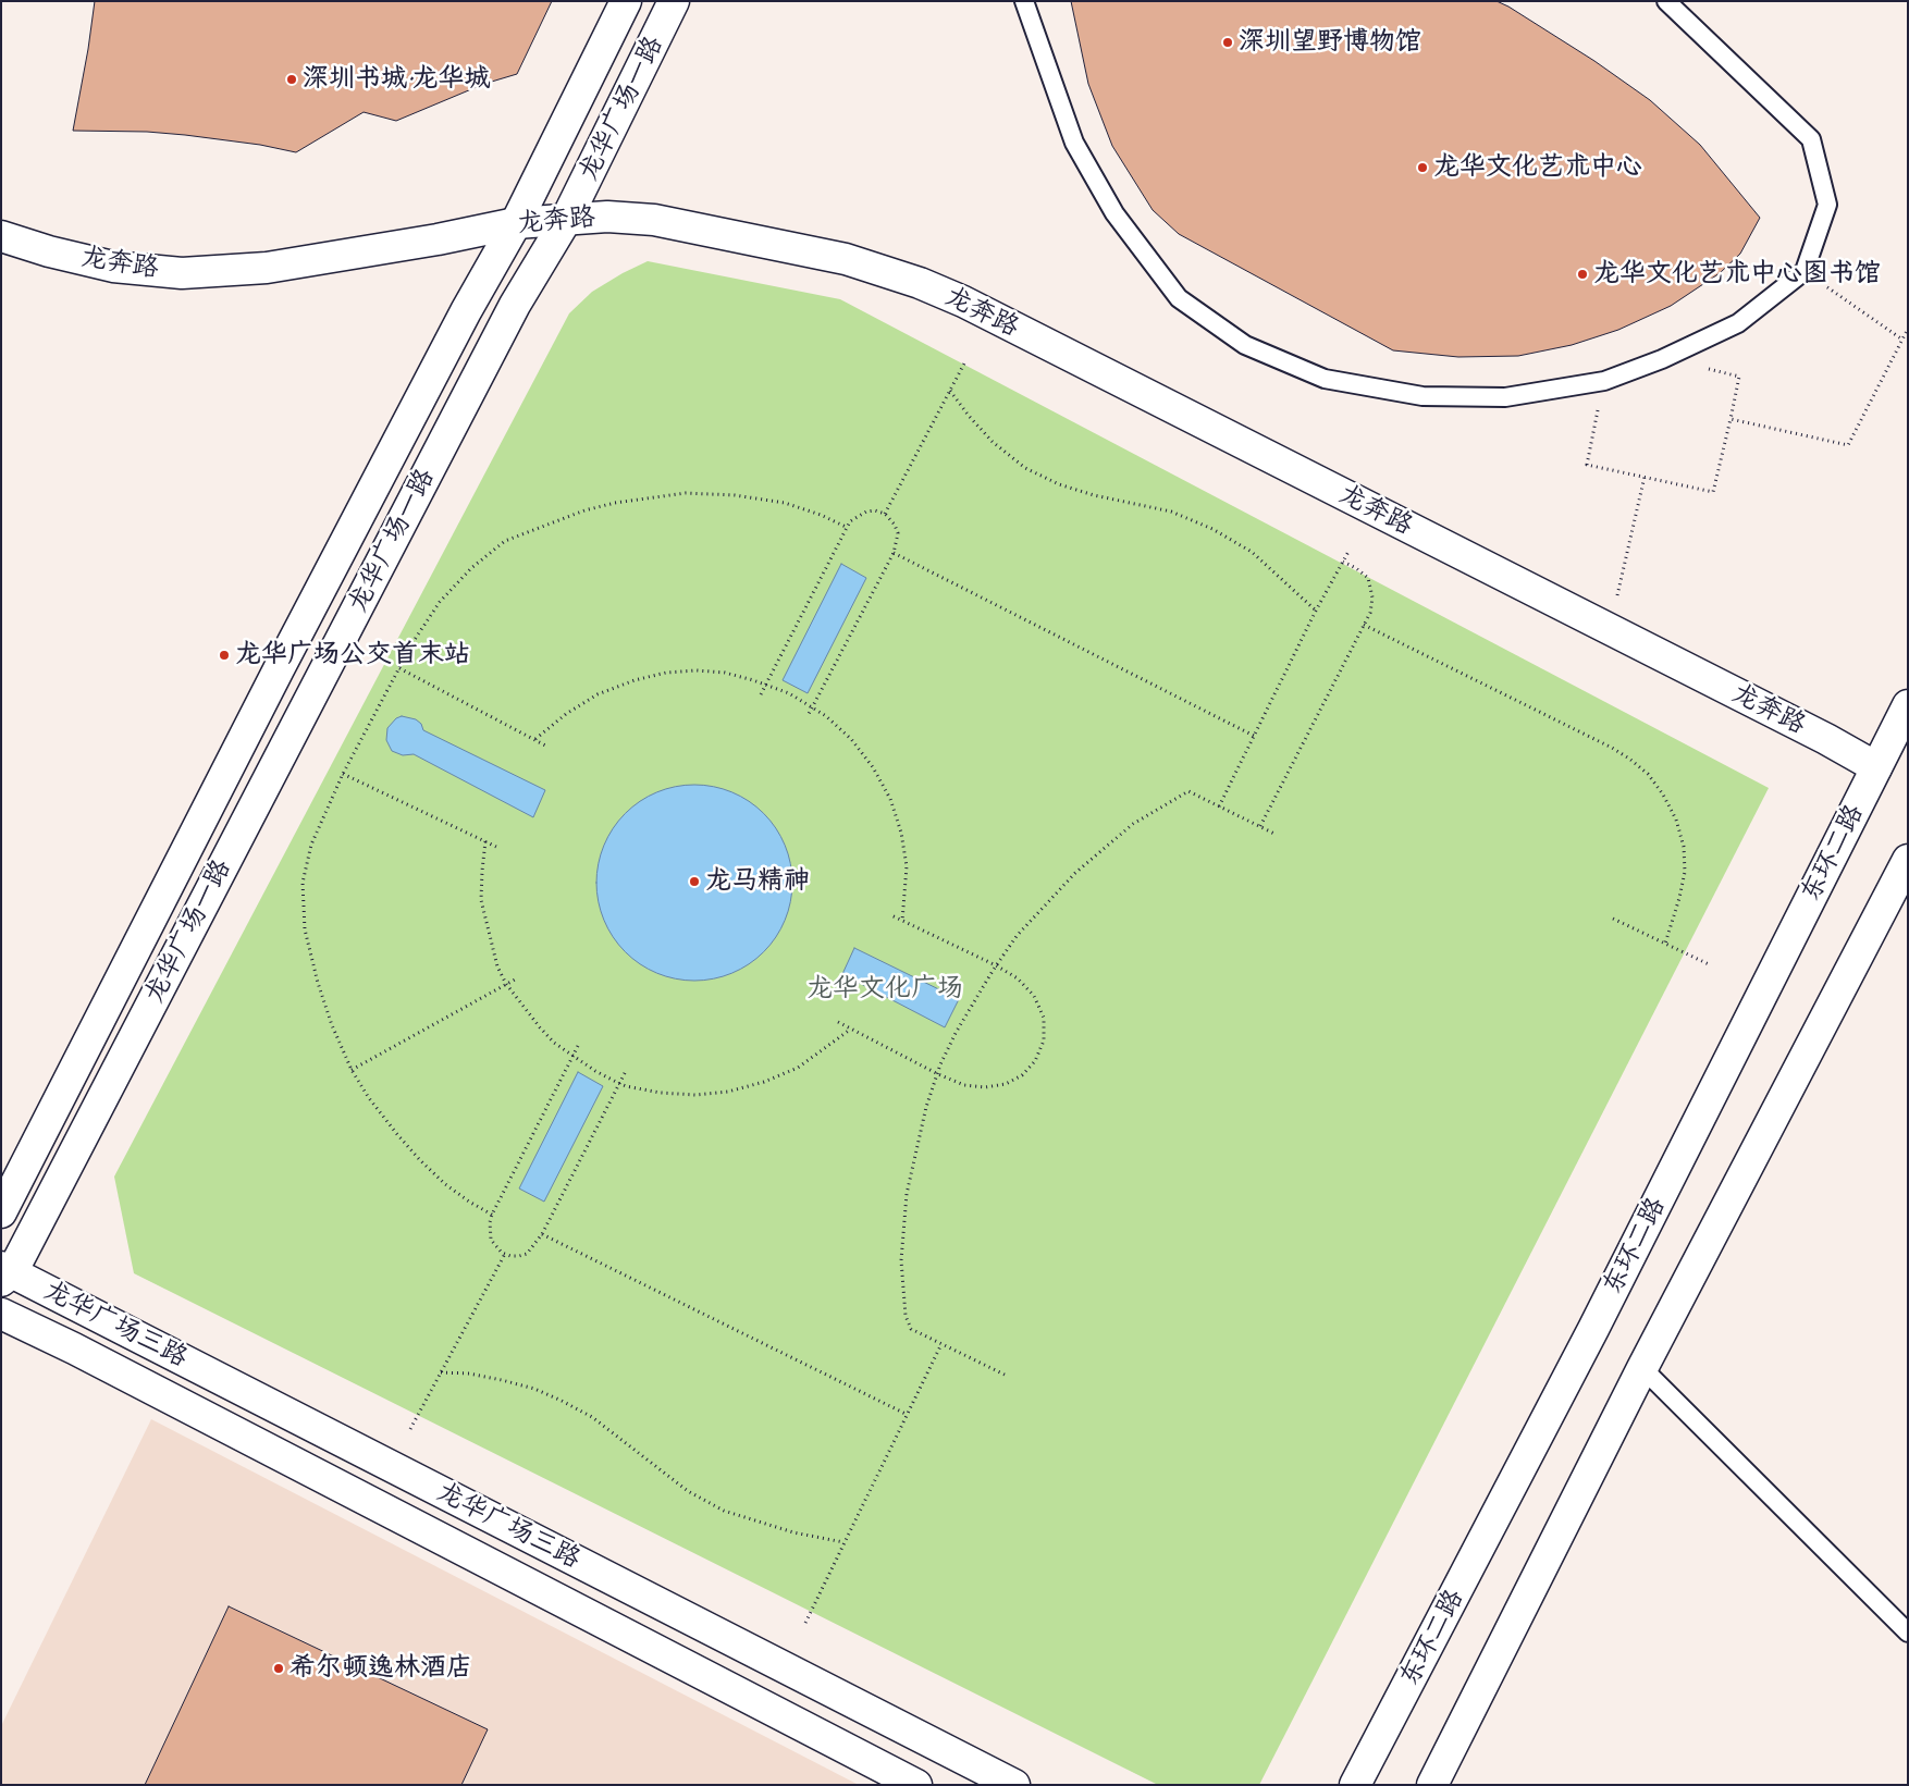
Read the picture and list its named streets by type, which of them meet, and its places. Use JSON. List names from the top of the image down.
{
  "streets": {
    "street": [
      "龙华广场一路",
      "龙奔路",
      "东环二路",
      "龙华广场三路"
    ]
  },
  "crossings": [
    ["龙华广场一路", "龙奔路"],
    ["龙华广场一路", "龙华广场三路"],
    ["龙奔路", "东环二路"]
  ],
  "parks": ["龙华文化广场"],
  "places": [
    "深圳望野博物馆",
    "深圳书城·龙华城",
    "龙华文化艺术中心",
    "龙华文化艺术中心图书馆",
    "龙华广场公交首末站",
    "龙马精神",
    "希尔顿逸林酒店"
  ]
}
